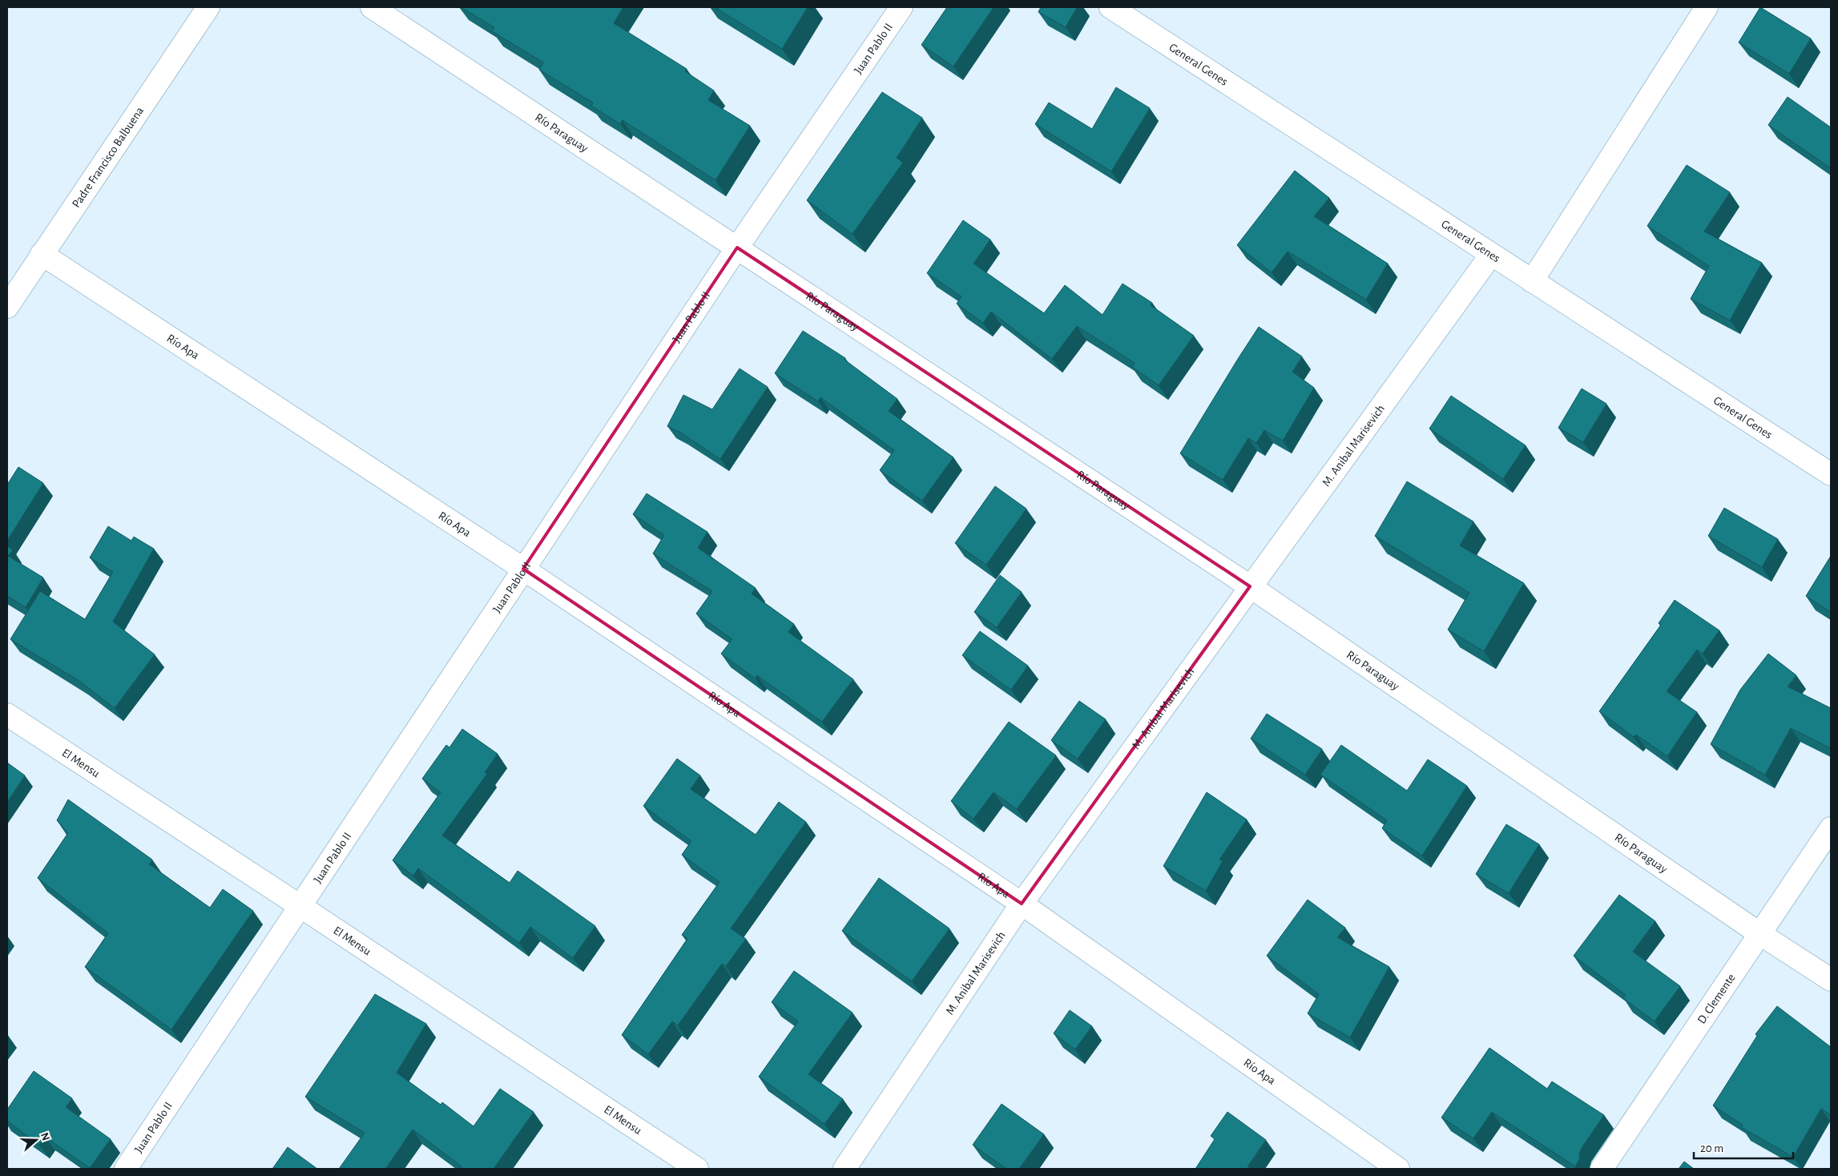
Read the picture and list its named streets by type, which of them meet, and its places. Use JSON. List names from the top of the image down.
{
  "streets": {
    "street": [
      "Juan Pablo II",
      "General Genes",
      "Río Paraguay",
      "Padre Francisco Balbuena",
      "Río Apa",
      "M. Anibal Marisevich",
      "El Mensu",
      "D. Clemente"
    ]
  },
  "crossings": [
    ["Juan Pablo II", "Río Paraguay"],
    ["Juan Pablo II", "Río Apa"],
    ["Juan Pablo II", "El Mensu"],
    ["General Genes", "M. Anibal Marisevich"],
    ["Río Paraguay", "M. Anibal Marisevich"],
    ["Río Paraguay", "D. Clemente"],
    ["Padre Francisco Balbuena", "Río Apa"],
    ["Río Apa", "M. Anibal Marisevich"]
  ],
  "scale_bar": "20 m",
  "north": "right"
}
